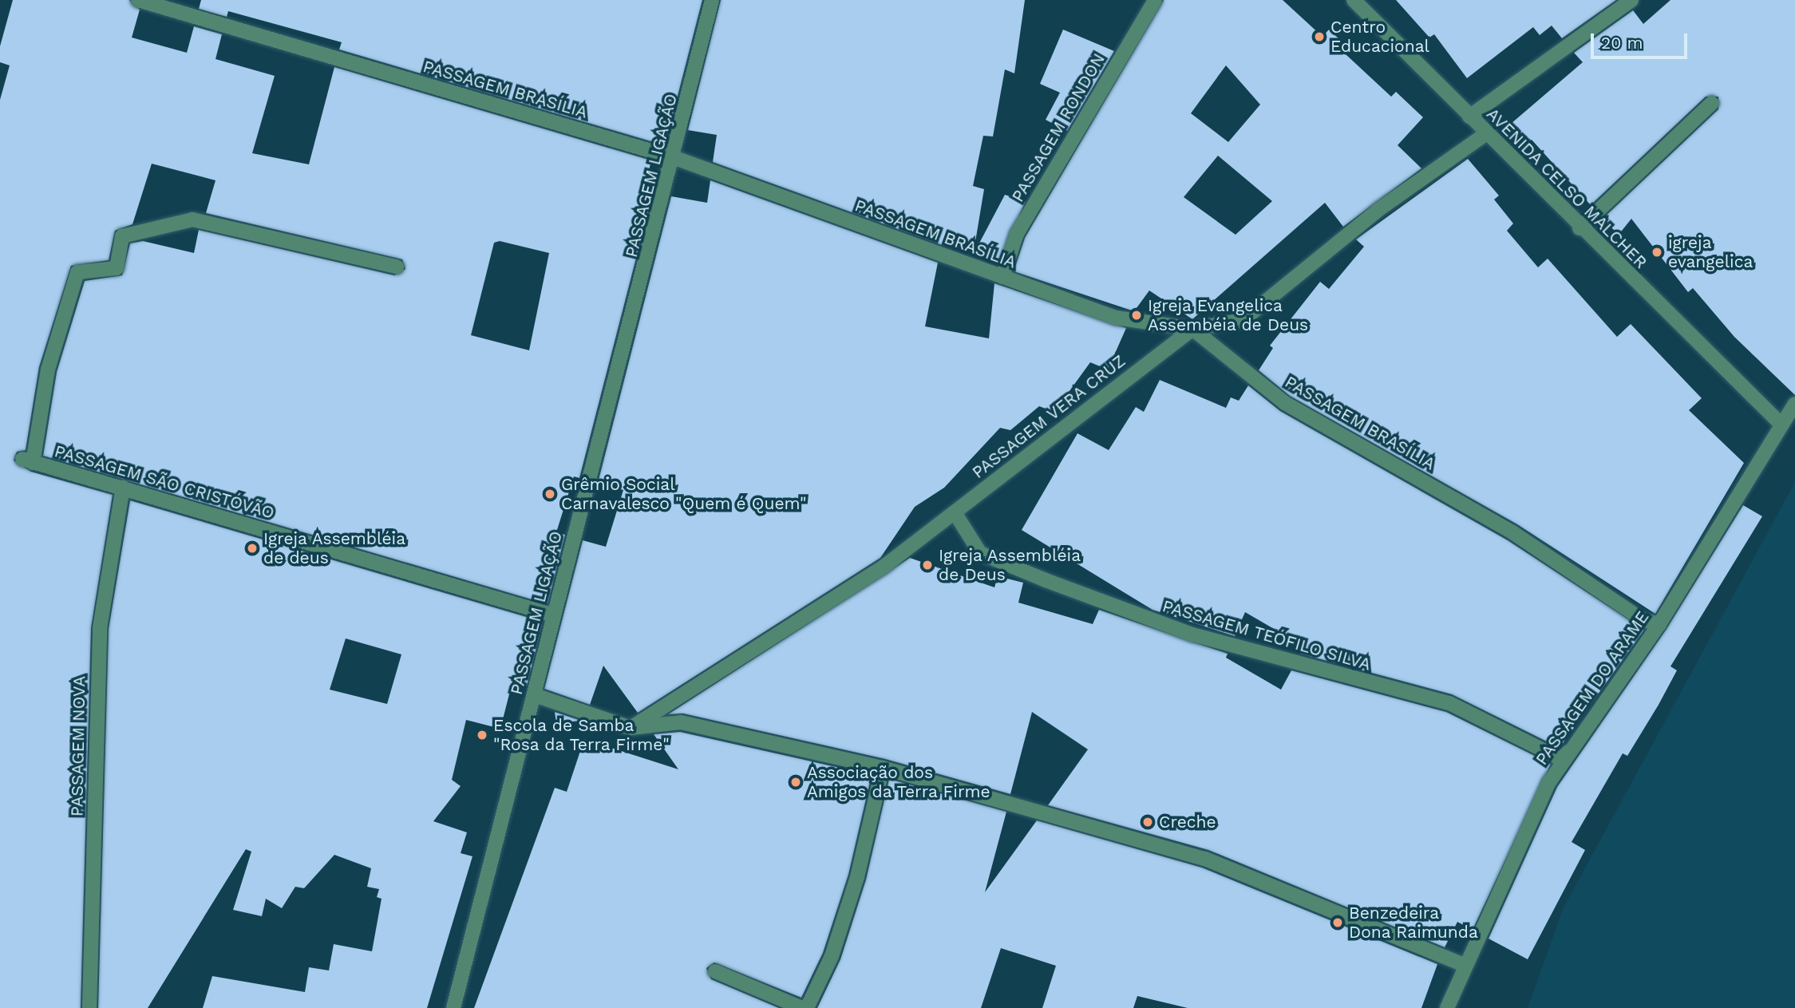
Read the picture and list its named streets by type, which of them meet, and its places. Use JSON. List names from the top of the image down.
{
  "streets": {
    "street": [
      "PASSAGEM BRASÍLIA",
      "PASSAGEM RONDON",
      "PASSAGEM LIGAÇÃO",
      "AVENIDA CELSO MALCHER",
      "PASSAGEM VERA CRUZ",
      "PASSAGEM SÃO CRISTÓVÃO",
      "PASSAGEM TEÓFILO SILVA",
      "PASSAGEM DO ARAME",
      "PASSAGEM NOVA"
    ]
  },
  "crossings": [
    ["PASSAGEM BRASÍLIA", "PASSAGEM RONDON"],
    ["PASSAGEM BRASÍLIA", "PASSAGEM LIGAÇÃO"],
    ["PASSAGEM BRASÍLIA", "PASSAGEM VERA CRUZ"],
    ["PASSAGEM BRASÍLIA", "PASSAGEM DO ARAME"],
    ["PASSAGEM LIGAÇÃO", "PASSAGEM SÃO CRISTÓVÃO"],
    ["AVENIDA CELSO MALCHER", "PASSAGEM VERA CRUZ"],
    ["AVENIDA CELSO MALCHER", "PASSAGEM DO ARAME"],
    ["PASSAGEM VERA CRUZ", "PASSAGEM TEÓFILO SILVA"],
    ["PASSAGEM SÃO CRISTÓVÃO", "PASSAGEM NOVA"],
    ["PASSAGEM TEÓFILO SILVA", "PASSAGEM DO ARAME"]
  ],
  "places": [
    "Centro Educacional",
    "igreja evangelica",
    "Igreja Evangelica Assembéia de Deus",
    "Grêmio Social Carnavalesco \"Quem é Quem\"",
    "Igreja Assembléia de deus",
    "Igreja Assembléia de Deus",
    "Escola de Samba \"Rosa da Terra Firme\"",
    "Associação dos Amigos da Terra Firme",
    "Creche",
    "Benzedeira Dona Raimunda"
  ],
  "scale_bar": "20 m"
}
